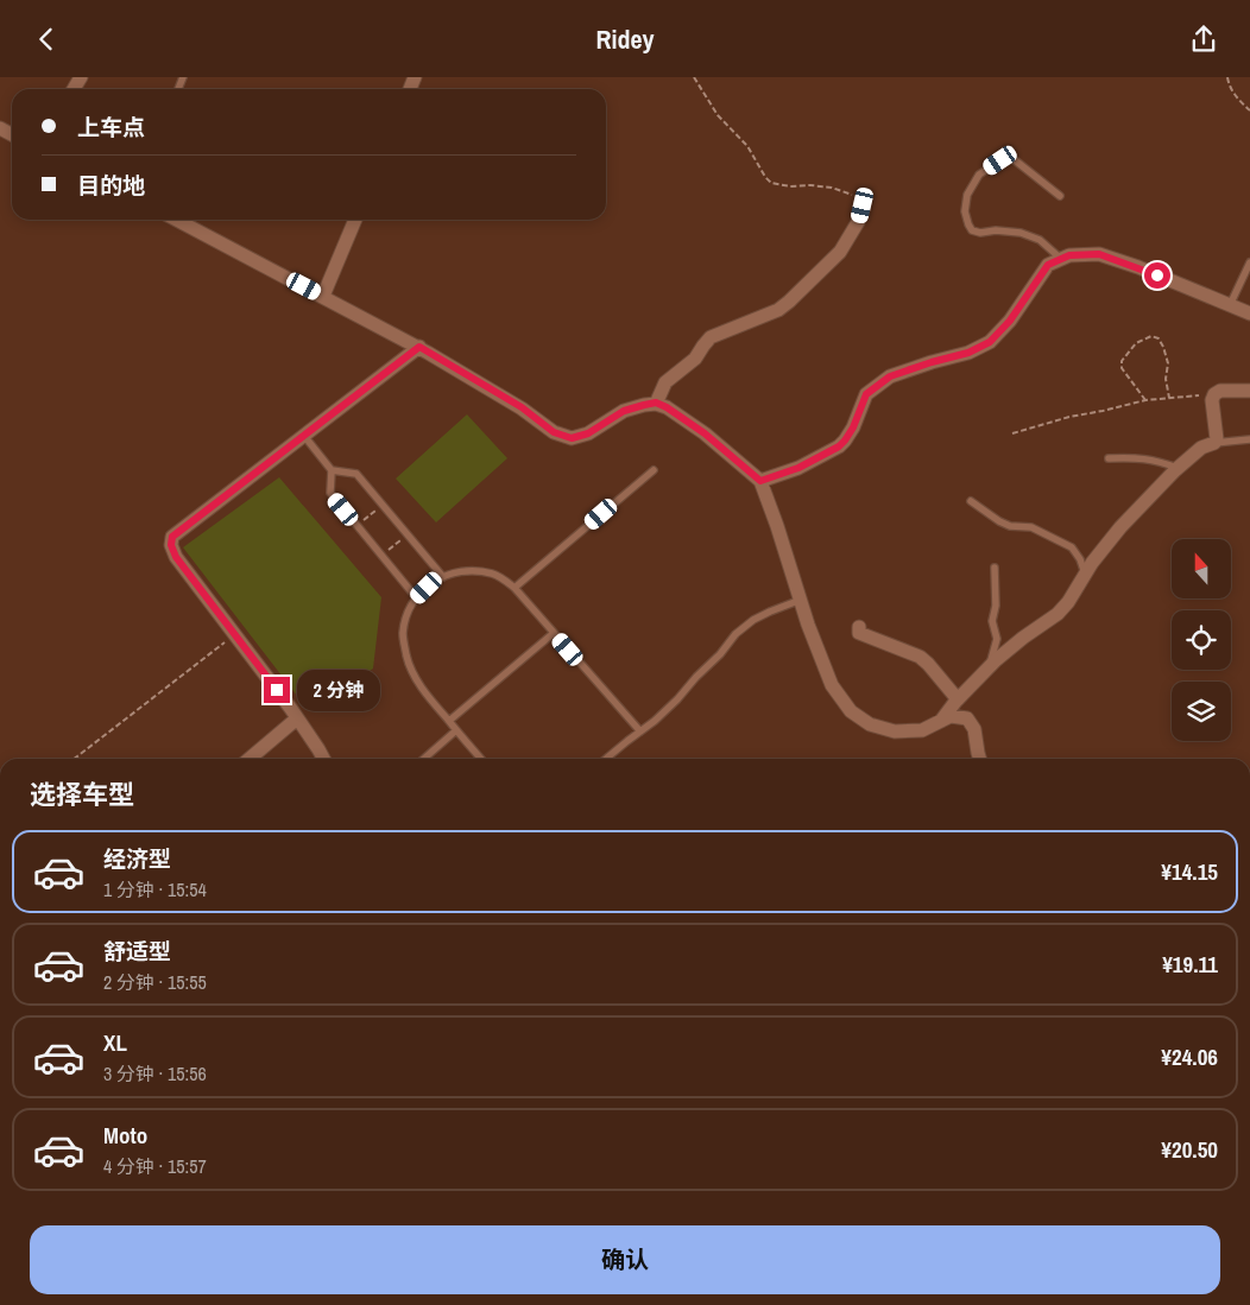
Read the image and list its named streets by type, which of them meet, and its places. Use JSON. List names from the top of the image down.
{
  "north": "top",
  "page": {
    "header": "Ridey",
    "banner": ["上车点", "目的地"],
    "bubble": "2 分钟",
    "heading": "选择车型",
    "list": [
      {
        "name": "经济型",
        "note": "1 分钟 · 15:54",
        "value": "¥14.15"
      },
      {
        "name": "舒适型",
        "note": "2 分钟 · 15:55",
        "value": "¥19.11"
      },
      {
        "name": "XL",
        "note": "3 分钟 · 15:56",
        "value": "¥24.06"
      },
      {
        "name": "Moto",
        "note": "4 分钟 · 15:57",
        "value": "¥20.50"
      }
    ],
    "buttons": "确认"
  }
}
